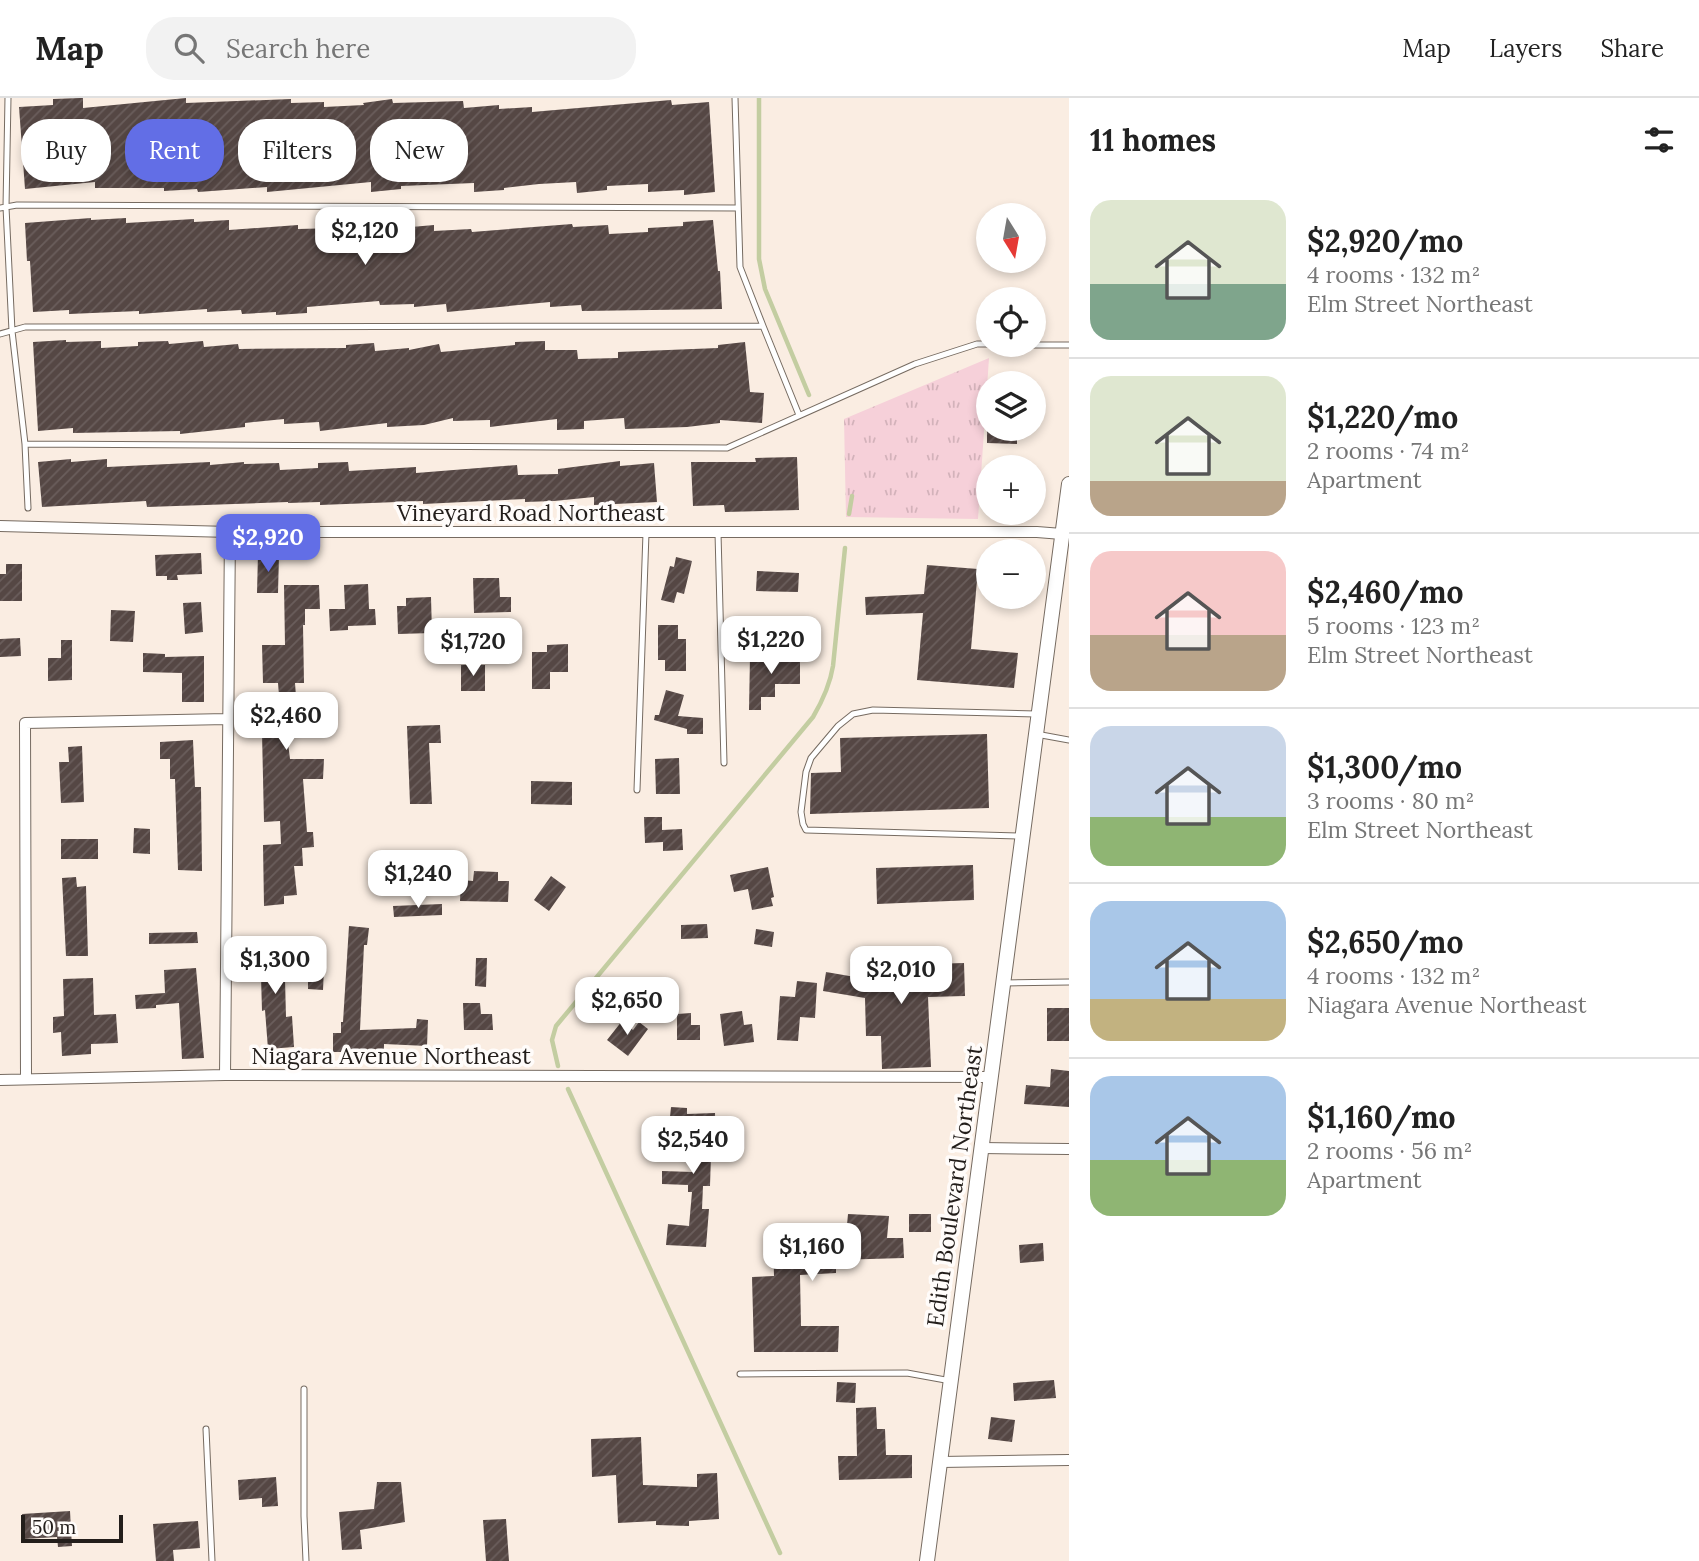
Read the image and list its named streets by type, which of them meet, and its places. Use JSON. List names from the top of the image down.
{
  "streets": {
    "street": ["Vineyard Road Northeast", "Niagara Avenue Northeast", "Edith Boulevard Northeast"]
  },
  "crossings": [
    ["Vineyard Road Northeast", "Edith Boulevard Northeast"],
    ["Niagara Avenue Northeast", "Edith Boulevard Northeast"]
  ],
  "scale_bar": "50 m",
  "north": "bottom",
  "page": {
    "header": "Map",
    "search": "Search here",
    "nav": ["Map", "Layers", "Share"],
    "heading": "11 homes",
    "chip": [
      "Buy",
      "Rent",
      "Filters",
      "New"
    ],
    "list": [
      {
        "name": "$2,920/mo",
        "note": "4 rooms · 132 m² · Elm Street Northeast"
      },
      {
        "name": "$1,220/mo",
        "note": "2 rooms · 74 m² · Apartment"
      },
      {
        "name": "$2,460/mo",
        "note": "5 rooms · 123 m² · Elm Street Northeast"
      },
      {
        "name": "$1,300/mo",
        "note": "3 rooms · 80 m² · Elm Street Northeast"
      },
      {
        "name": "$2,650/mo",
        "note": "4 rooms · 132 m² · Niagara Avenue Northeast"
      },
      {
        "name": "$1,160/mo",
        "note": "2 rooms · 56 m² · Apartment"
      }
    ],
    "map_buttons": ["+", "−"],
    "price": [
      "$2,120",
      "$2,920",
      "$1,220",
      "$1,720",
      "$2,460",
      "$1,240",
      "$1,300",
      "$2,010",
      "$2,650",
      "$2,540",
      "$1,160"
    ],
    "scale": "50 m"
  }
}
